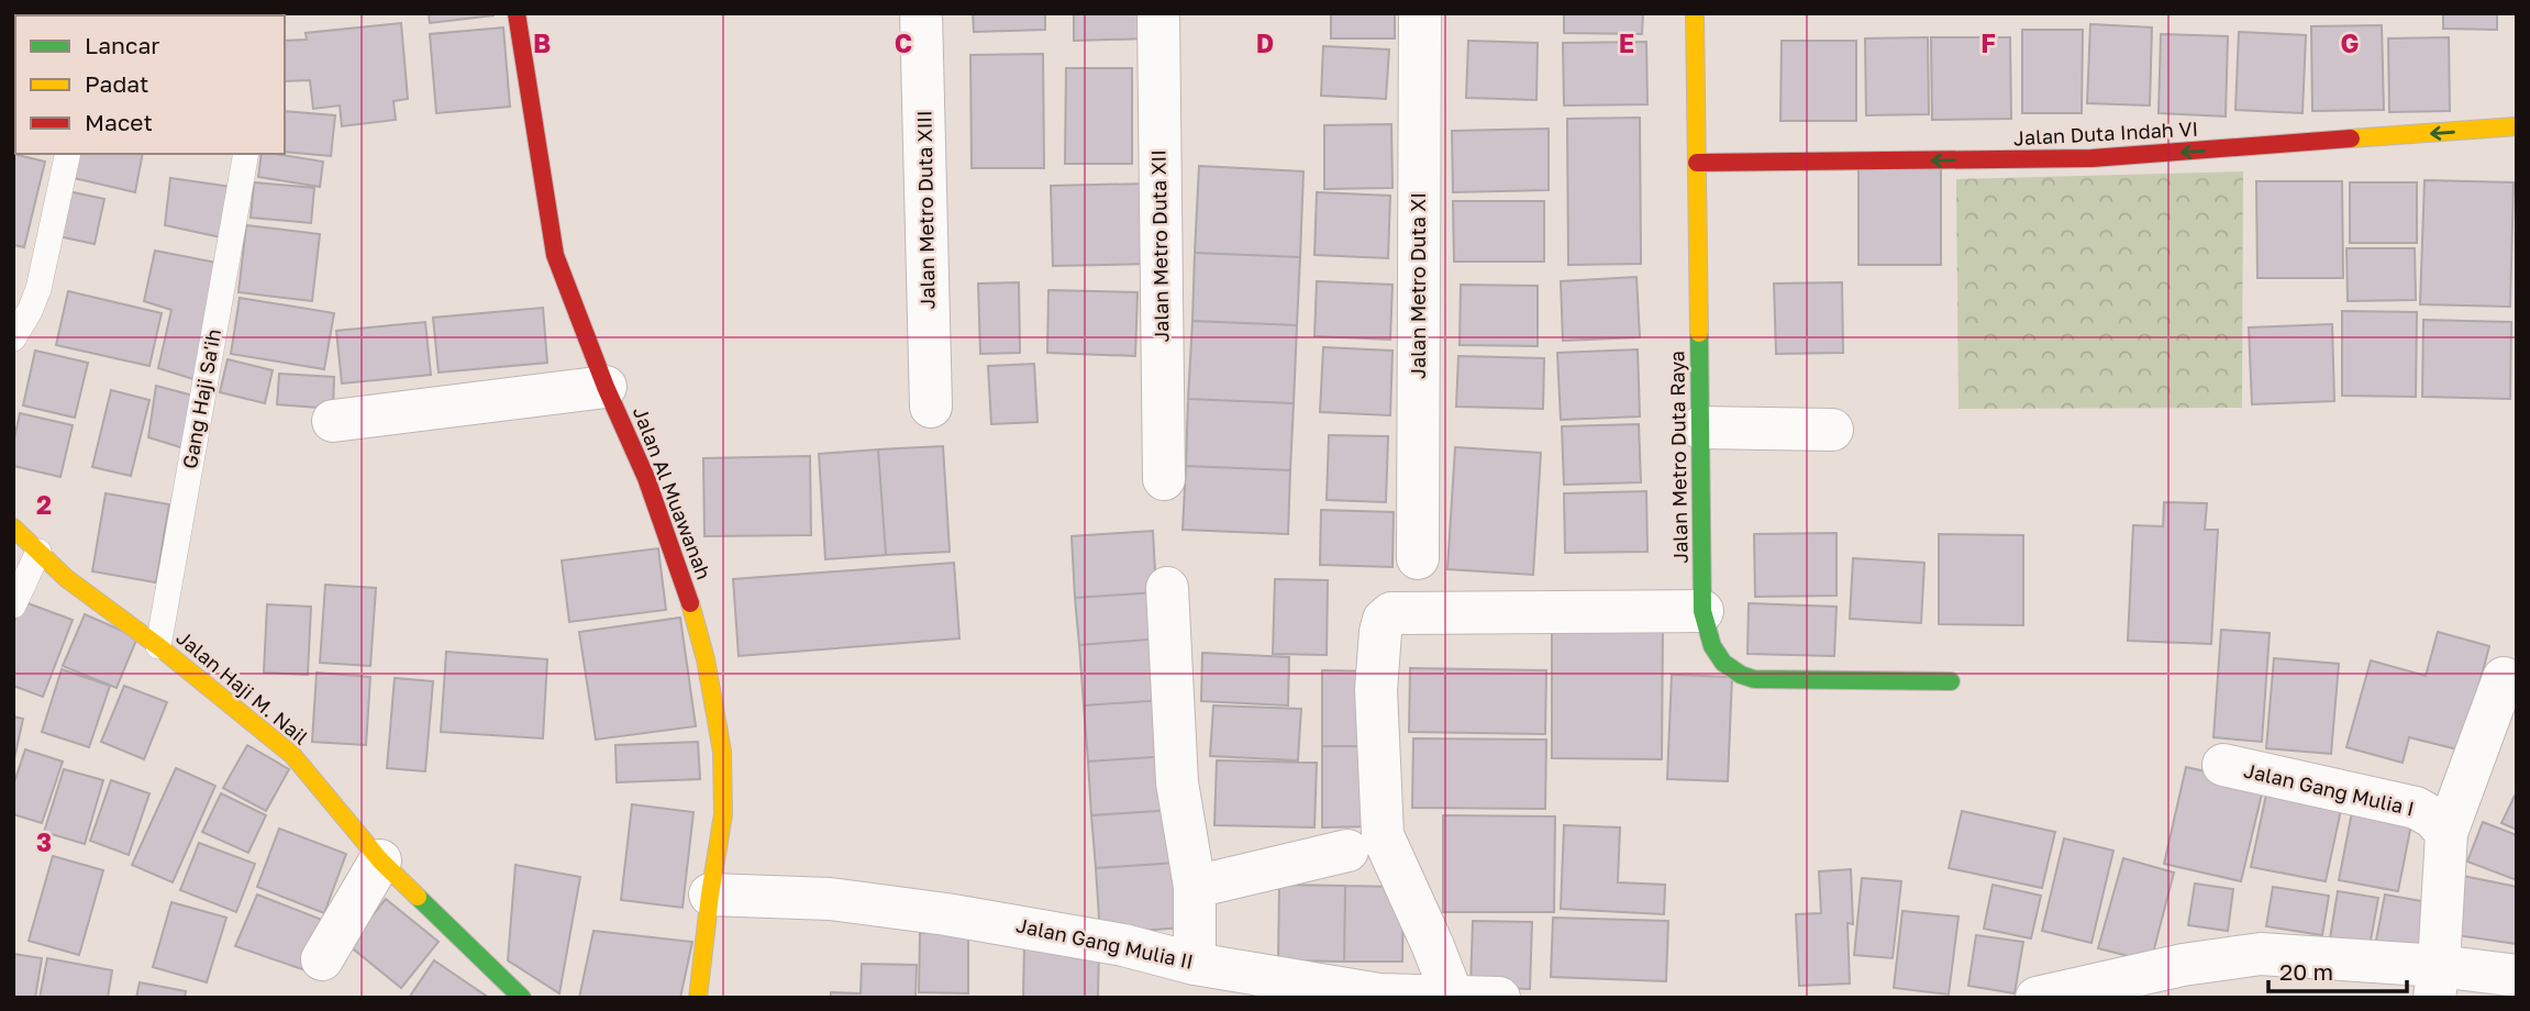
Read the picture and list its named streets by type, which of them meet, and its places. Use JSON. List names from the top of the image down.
{
  "streets": {
    "street": [
      "Jalan Duta Indah VI",
      "Jalan Metro Duta XIII",
      "Jalan Metro Duta XII",
      "Jalan Metro Duta XI",
      "Jalan Metro Duta Raya",
      "Jalan Al Muawanah",
      "Jalan Haji M. Nail",
      "Jalan Gang Mulia I",
      "Jalan Gang Mulia II"
    ],
    "lane": ["Gang Haji Sa'ih"]
  },
  "crossings": [
    ["Jalan Duta Indah VI", "Jalan Metro Duta Raya"],
    ["Gang Haji Sa'ih", "Jalan Haji M. Nail"],
    ["Jalan Al Muawanah", "Jalan Gang Mulia II"]
  ],
  "one_way": ["Jalan Duta Indah VI"],
  "legend": ["Lancar", "Padat", "Macet"],
  "scale_bar": "20 m",
  "grid": {
    "columns": [
      "B",
      "C",
      "D",
      "E",
      "F",
      "G"
    ],
    "rows": ["2", "3"]
  }
}
